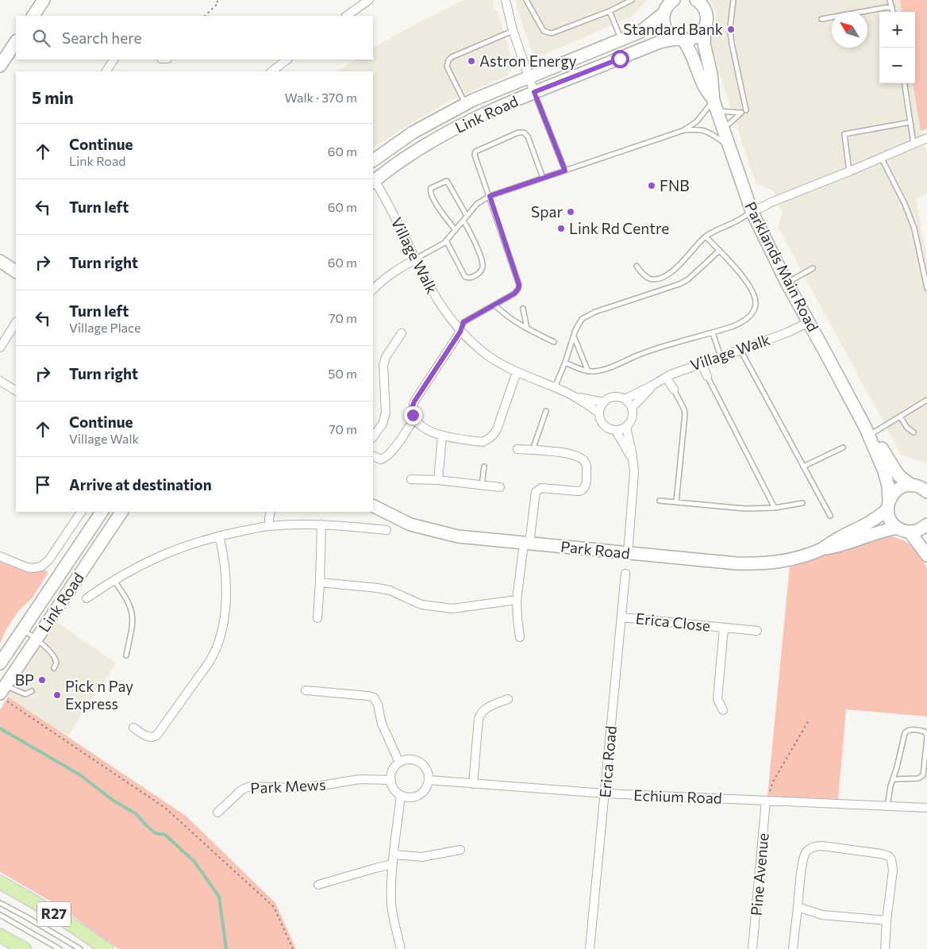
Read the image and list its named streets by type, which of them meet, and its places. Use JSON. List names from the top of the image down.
{
  "streets": {
    "main road": ["R27"],
    "street": [
      "Link Road",
      "Village Walk",
      "Parklands Main Road",
      "Park Road",
      "Erica Close",
      "Erica Road",
      "Park Mews",
      "Echium Road",
      "Pine Avenue"
    ]
  },
  "crossings": [
    ["Link Road", "Village Walk"],
    ["Link Road", "Parklands Main Road"],
    ["Village Walk", "Parklands Main Road"],
    ["Parklands Main Road", "Park Road"],
    ["Erica Close", "Erica Road"],
    ["Erica Road", "Echium Road"],
    ["Park Mews", "Echium Road"],
    ["Echium Road", "Pine Avenue"]
  ],
  "places": [
    "Standard Bank",
    "Astron Energy",
    "FNB",
    "Spar",
    "Link Rd Centre",
    "BP",
    "Pick n Pay Express"
  ],
  "north": "top left",
  "page": {
    "map_buttons": ["+", "−"],
    "search": "Search here",
    "heading": ["5 min", "Walk · 370 m"],
    "list": [
      ["Continue", "Link Road", "60 m"],
      ["Turn left", "60 m"],
      ["Turn right", "60 m"],
      ["Turn left", "Village Place", "70 m"],
      ["Turn right", "50 m"],
      ["Continue", "Village Walk", "70 m"],
      "Arrive at destination"
    ]
  }
}
